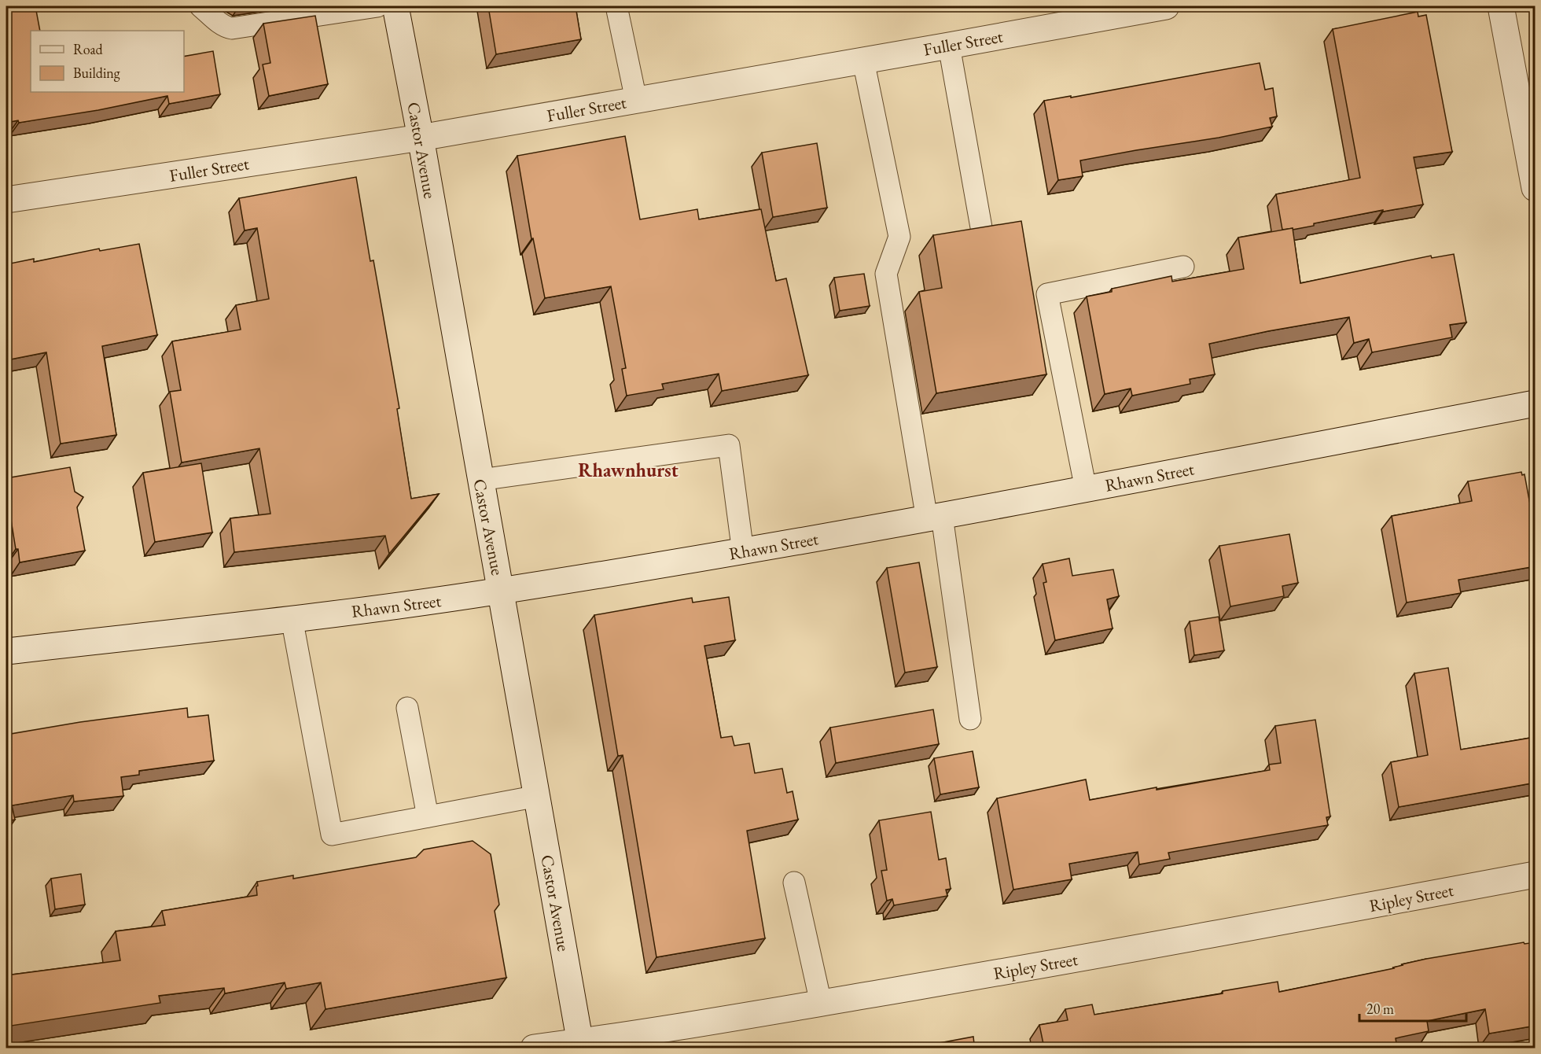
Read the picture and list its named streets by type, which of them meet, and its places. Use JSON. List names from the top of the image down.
{
  "streets": {
    "main road": [
      "Fuller Street",
      "Castor Avenue",
      "Rhawn Street",
      "Ripley Street"
    ]
  },
  "crossings": [
    ["Fuller Street", "Castor Avenue"],
    ["Castor Avenue", "Rhawn Street"],
    ["Castor Avenue", "Ripley Street"]
  ],
  "districts": ["Rhawnhurst"],
  "legend": ["Road", "Building"],
  "scale_bar": "20 m"
}
